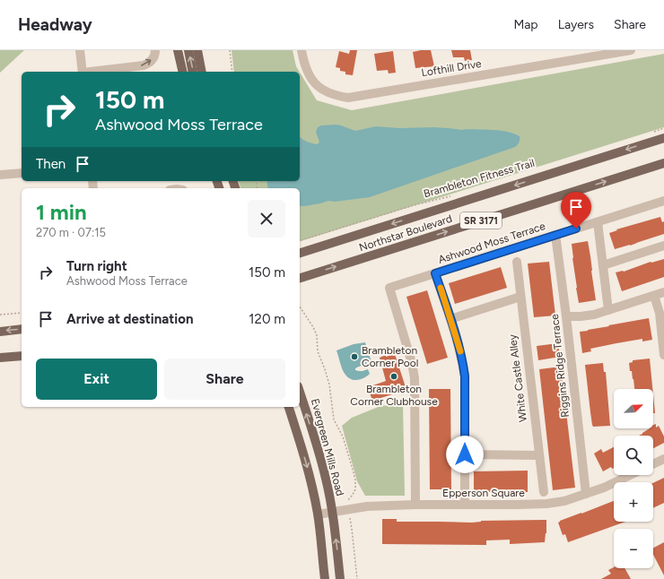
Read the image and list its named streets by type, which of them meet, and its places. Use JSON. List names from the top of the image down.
{
  "streets": {
    "main road": ["SR 3171", "Northstar Boulevard", "Evergreen Mills Road"],
    "street": [
      "Lofthill Drive",
      "Ashwood Moss Terrace",
      "Riggins Ridge Terrace",
      "White Castle Alley",
      "Epperson Square"
    ],
    "path": ["Brambleton Fitness Trail"]
  },
  "crossings": [
    ["Ashwood Moss Terrace", "Riggins Ridge Terrace"],
    ["Ashwood Moss Terrace", "Epperson Square"],
    ["Riggins Ridge Terrace", "Epperson Square"],
    ["Evergreen Mills Road", "Epperson Square"]
  ],
  "places": ["Brambleton Corner Pool", "Brambleton Corner Clubhouse"],
  "north": "top right",
  "page": {
    "header": "Headway",
    "nav": ["Map", "Layers", "Share"],
    "turn": ["150 m", "Ashwood Moss Terrace"],
    "then": "Then",
    "heading": ["1 min", "270 m · 07:15"],
    "list": [
      {
        "name": "Turn right",
        "note": "Ashwood Moss Terrace",
        "value": "150 m"
      },
      {
        "name": "Arrive at destination",
        "value": "120 m"
      }
    ],
    "buttons": ["Exit", "Share"],
    "map_buttons": ["+", "−"]
  }
}
